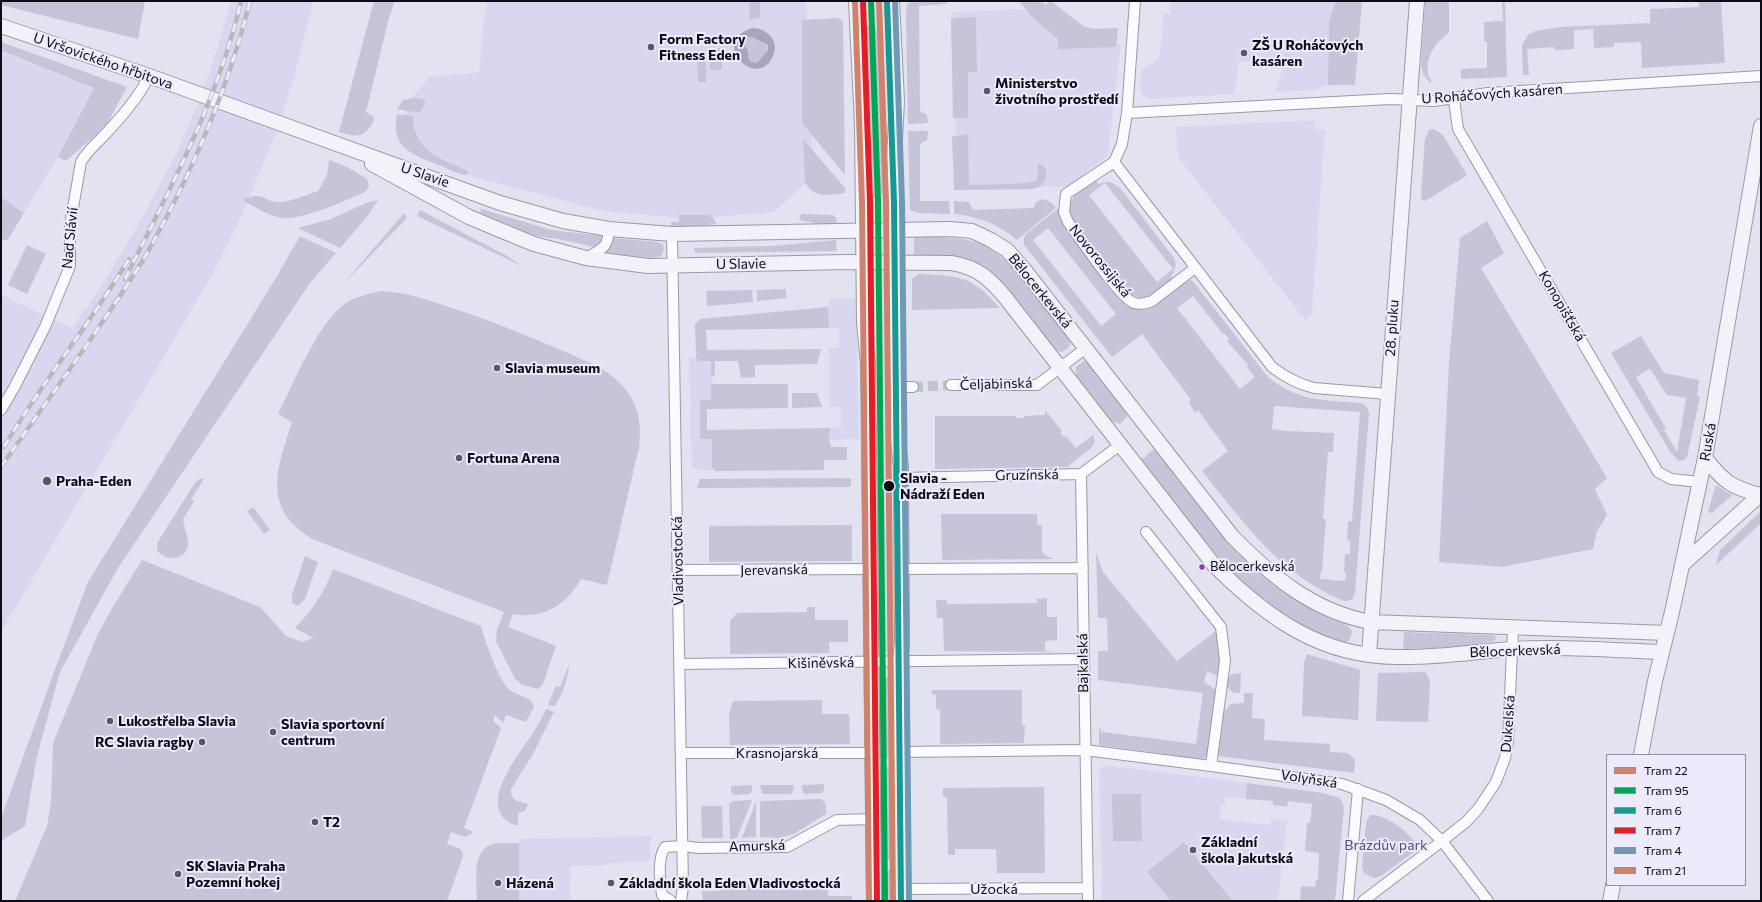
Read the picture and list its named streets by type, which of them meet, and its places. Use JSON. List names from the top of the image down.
{
  "streets": {
    "main road": [
      "U Vršovického hřbitova",
      "U Slavie",
      "Bělocerkevská",
      "28. pluku",
      "Ruská"
    ],
    "street": [
      "U Roháčových kasáren",
      "Nad Slávií",
      "Novorossijská",
      "Konopišťská",
      "Čeljabinská",
      "Gruzínská",
      "Vladivostocká",
      "Jerevanská",
      "Kišiněvská",
      "Bajkalská",
      "Dukelská",
      "Krasnojarská",
      "Volyňská",
      "Amurská",
      "Užocká"
    ]
  },
  "crossings": [
    ["U Vršovického hřbitova", "U Slavie"],
    ["U Vršovického hřbitova", "Nad Slávií"],
    ["U Roháčových kasáren", "Konopišťská"],
    ["U Roháčových kasáren", "28. pluku"],
    ["U Slavie", "Bělocerkevská"],
    ["U Slavie", "Vladivostocká"],
    ["Bělocerkevská", "28. pluku"],
    ["Bělocerkevská", "Čeljabinská"],
    ["Bělocerkevská", "Ruská"],
    ["Bělocerkevská", "Dukelská"],
    ["Konopišťská", "Ruská"],
    ["Gruzínská", "Bajkalská"],
    ["Vladivostocká", "Jerevanská"],
    ["Vladivostocká", "Kišiněvská"],
    ["Vladivostocká", "Krasnojarská"],
    ["Vladivostocká", "Amurská"],
    ["Kišiněvská", "Bajkalská"],
    ["Bajkalská", "Volyňská"],
    ["Bajkalská", "Užocká"],
    ["Dukelská", "Volyňská"]
  ],
  "parks": ["Brázdův park"],
  "places": [
    "Form Factory Fitness Eden",
    "ZŠ U Roháčových kasáren",
    "Ministerstvo životního prostředí",
    "Slavia museum",
    "Fortuna Arena",
    "Praha-Eden",
    "Slavia - Nádraží Eden",
    "Bělocerkevská",
    "Lukostřelba Slavia",
    "Slavia sportovní centrum",
    "RC Slavia ragby",
    "T2",
    "Základní škola Jakutská",
    "SK Slavia Praha Pozemní hokej",
    "Házená",
    "Základní škola Eden Vladivostocká"
  ],
  "lines": [
    "tram line 22",
    "tram line 95",
    "tram line 6",
    "tram line 4",
    "tram line 7",
    "tram line 21"
  ],
  "legend": [
    "Tram 22",
    "Tram 95",
    "Tram 6",
    "Tram 7",
    "Tram 4",
    "Tram 21"
  ]
}
